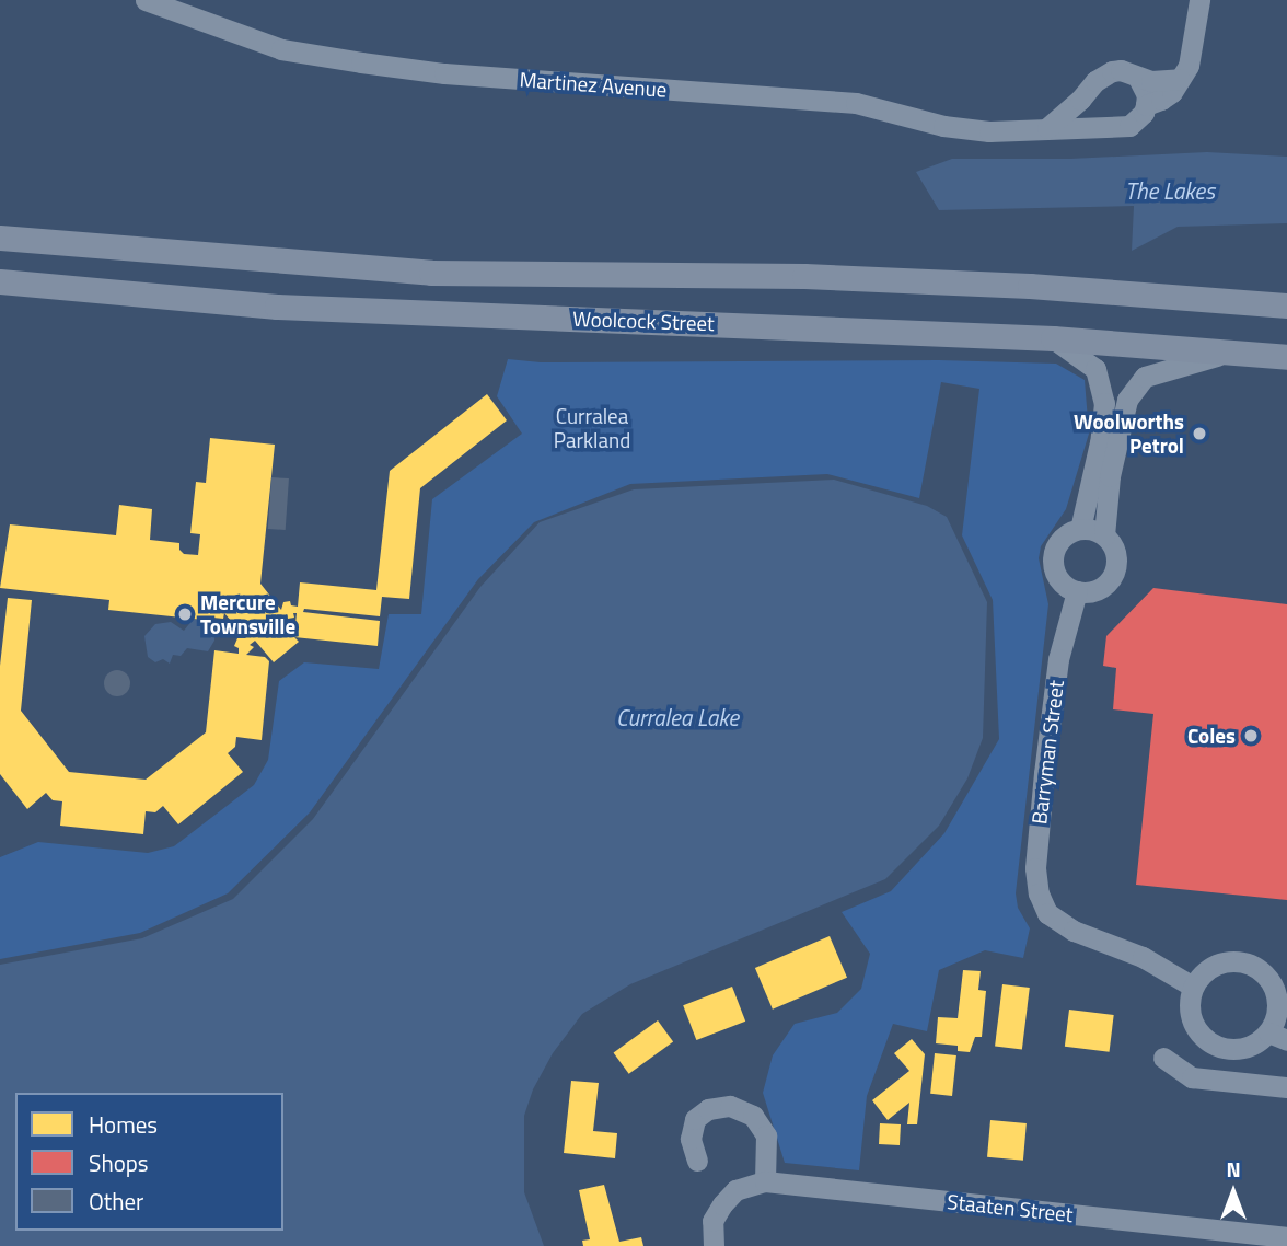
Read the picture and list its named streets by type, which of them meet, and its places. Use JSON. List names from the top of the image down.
{
  "streets": {
    "main road": ["Woolcock Street"],
    "street": ["Martinez Avenue", "Barryman Street", "Staaten Street"]
  },
  "water": ["The Lakes", "Curralea Lake"],
  "parks": ["Curralea Parkland"],
  "places": ["Woolworths Petrol", "Mercure Townsville", "Coles"],
  "legend": ["Homes", "Shops", "Other"],
  "north": "top"
}
